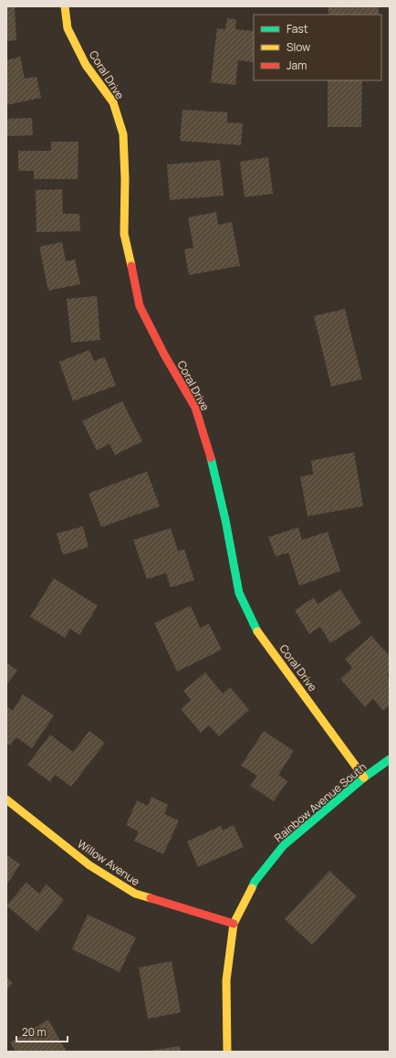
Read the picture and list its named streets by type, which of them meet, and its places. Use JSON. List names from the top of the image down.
{
  "streets": {
    "street": ["Coral Drive", "Rainbow Avenue South", "Willow Avenue"]
  },
  "crossings": [
    ["Coral Drive", "Rainbow Avenue South"],
    ["Rainbow Avenue South", "Willow Avenue"]
  ],
  "legend": ["Fast", "Slow", "Jam"],
  "scale_bar": "20 m"
}
